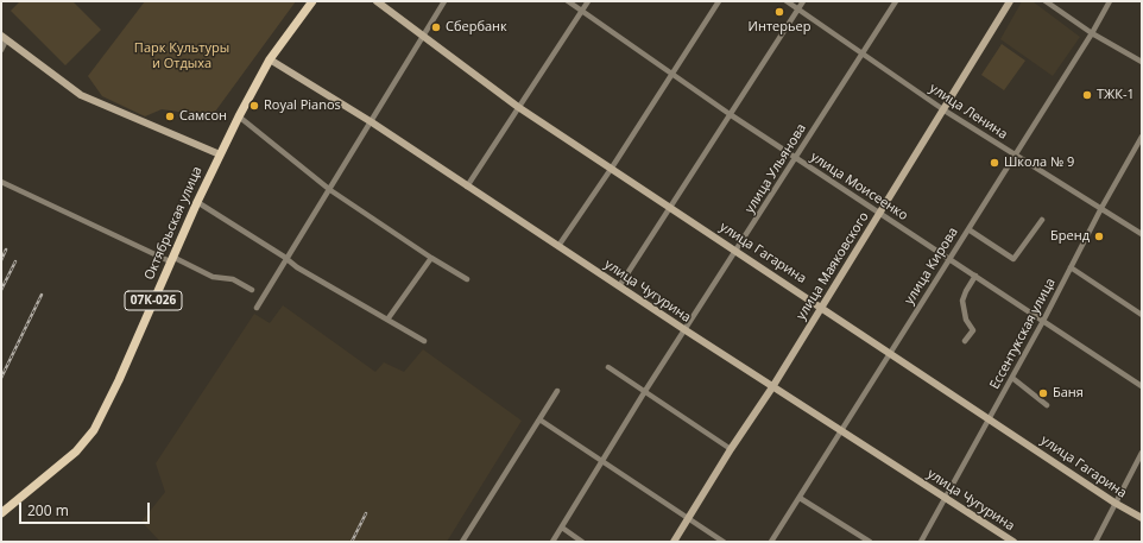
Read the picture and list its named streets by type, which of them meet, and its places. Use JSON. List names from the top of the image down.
{
  "streets": {
    "main road": ["Октябрьская улица", "07К-026"],
    "street": [
      "улица Ленина",
      "улица Ульянова",
      "улица Моисеенко",
      "улица Гагарина",
      "улица Маяковского",
      "улица Кирова",
      "улица Чугурина",
      "Ессентукская улица"
    ]
  },
  "crossings": [
    ["улица Ленина", "улица Ульянова"],
    ["улица Ленина", "улица Маяковского"],
    ["улица Ленина", "улица Кирова"],
    ["улица Ленина", "Ессентукская улица"],
    ["улица Ульянова", "улица Моисеенко"],
    ["улица Ульянова", "улица Гагарина"],
    ["улица Ульянова", "улица Чугурина"],
    ["улица Моисеенко", "улица Маяковского"],
    ["улица Моисеенко", "улица Кирова"],
    ["улица Моисеенко", "Ессентукская улица"],
    ["Октябрьская улица", "улица Чугурина"],
    ["улица Гагарина", "улица Маяковского"],
    ["улица Гагарина", "улица Кирова"],
    ["улица Гагарина", "Ессентукская улица"],
    ["улица Маяковского", "улица Чугурина"],
    ["улица Кирова", "улица Чугурина"],
    ["улица Чугурина", "Ессентукская улица"]
  ],
  "parks": ["Парк Культуры и Отдыха"],
  "places": [
    "Интерьер",
    "Сбербанк",
    "ТЖК-1",
    "Royal Pianos",
    "Самсон",
    "Школа № 9",
    "Бренд",
    "Баня"
  ],
  "scale_bar": "200 m"
}
